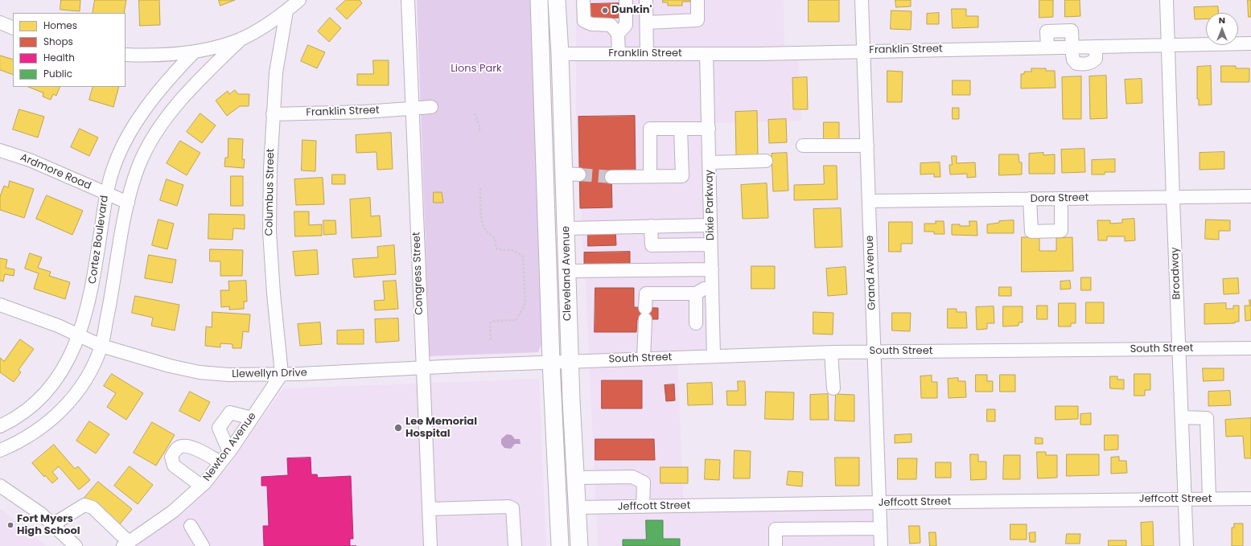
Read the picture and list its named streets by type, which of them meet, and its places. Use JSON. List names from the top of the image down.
{
  "streets": {
    "main road": ["Cleveland Avenue"],
    "street": [
      "Franklin Street",
      "Ardmore Road",
      "Columbus Street",
      "Dora Street",
      "Dixie Parkway",
      "Cortez Boulevard",
      "Grand Avenue",
      "Congress Street",
      "Broadway",
      "South Street",
      "Llewellyn Drive",
      "Newton Avenue",
      "Jeffcott Street"
    ]
  },
  "crossings": [
    ["Franklin Street", "Columbus Street"],
    ["Franklin Street", "Dixie Parkway"],
    ["Franklin Street", "Grand Avenue"],
    ["Franklin Street", "Congress Street"],
    ["Franklin Street", "Cleveland Avenue"],
    ["Franklin Street", "Broadway"],
    ["Ardmore Road", "Cortez Boulevard"],
    ["Columbus Street", "Cortez Boulevard"],
    ["Columbus Street", "Llewellyn Drive"],
    ["Columbus Street", "Newton Avenue"],
    ["Dora Street", "Grand Avenue"],
    ["Dora Street", "Broadway"],
    ["Dixie Parkway", "South Street"],
    ["Cortez Boulevard", "Llewellyn Drive"],
    ["Grand Avenue", "South Street"],
    ["Grand Avenue", "Jeffcott Street"],
    ["Congress Street", "Llewellyn Drive"],
    ["Cleveland Avenue", "South Street"],
    ["Cleveland Avenue", "Llewellyn Drive"],
    ["Cleveland Avenue", "Jeffcott Street"],
    ["Broadway", "South Street"],
    ["Broadway", "Jeffcott Street"],
    ["South Street", "Llewellyn Drive"],
    ["Llewellyn Drive", "Newton Avenue"]
  ],
  "parks": ["Lions Park"],
  "places": ["Dunkin'", "Lee Memorial Hospital", "Fort Myers High School"],
  "legend": [
    "Homes",
    "Shops",
    "Health",
    "Public"
  ],
  "north": "top"
}
